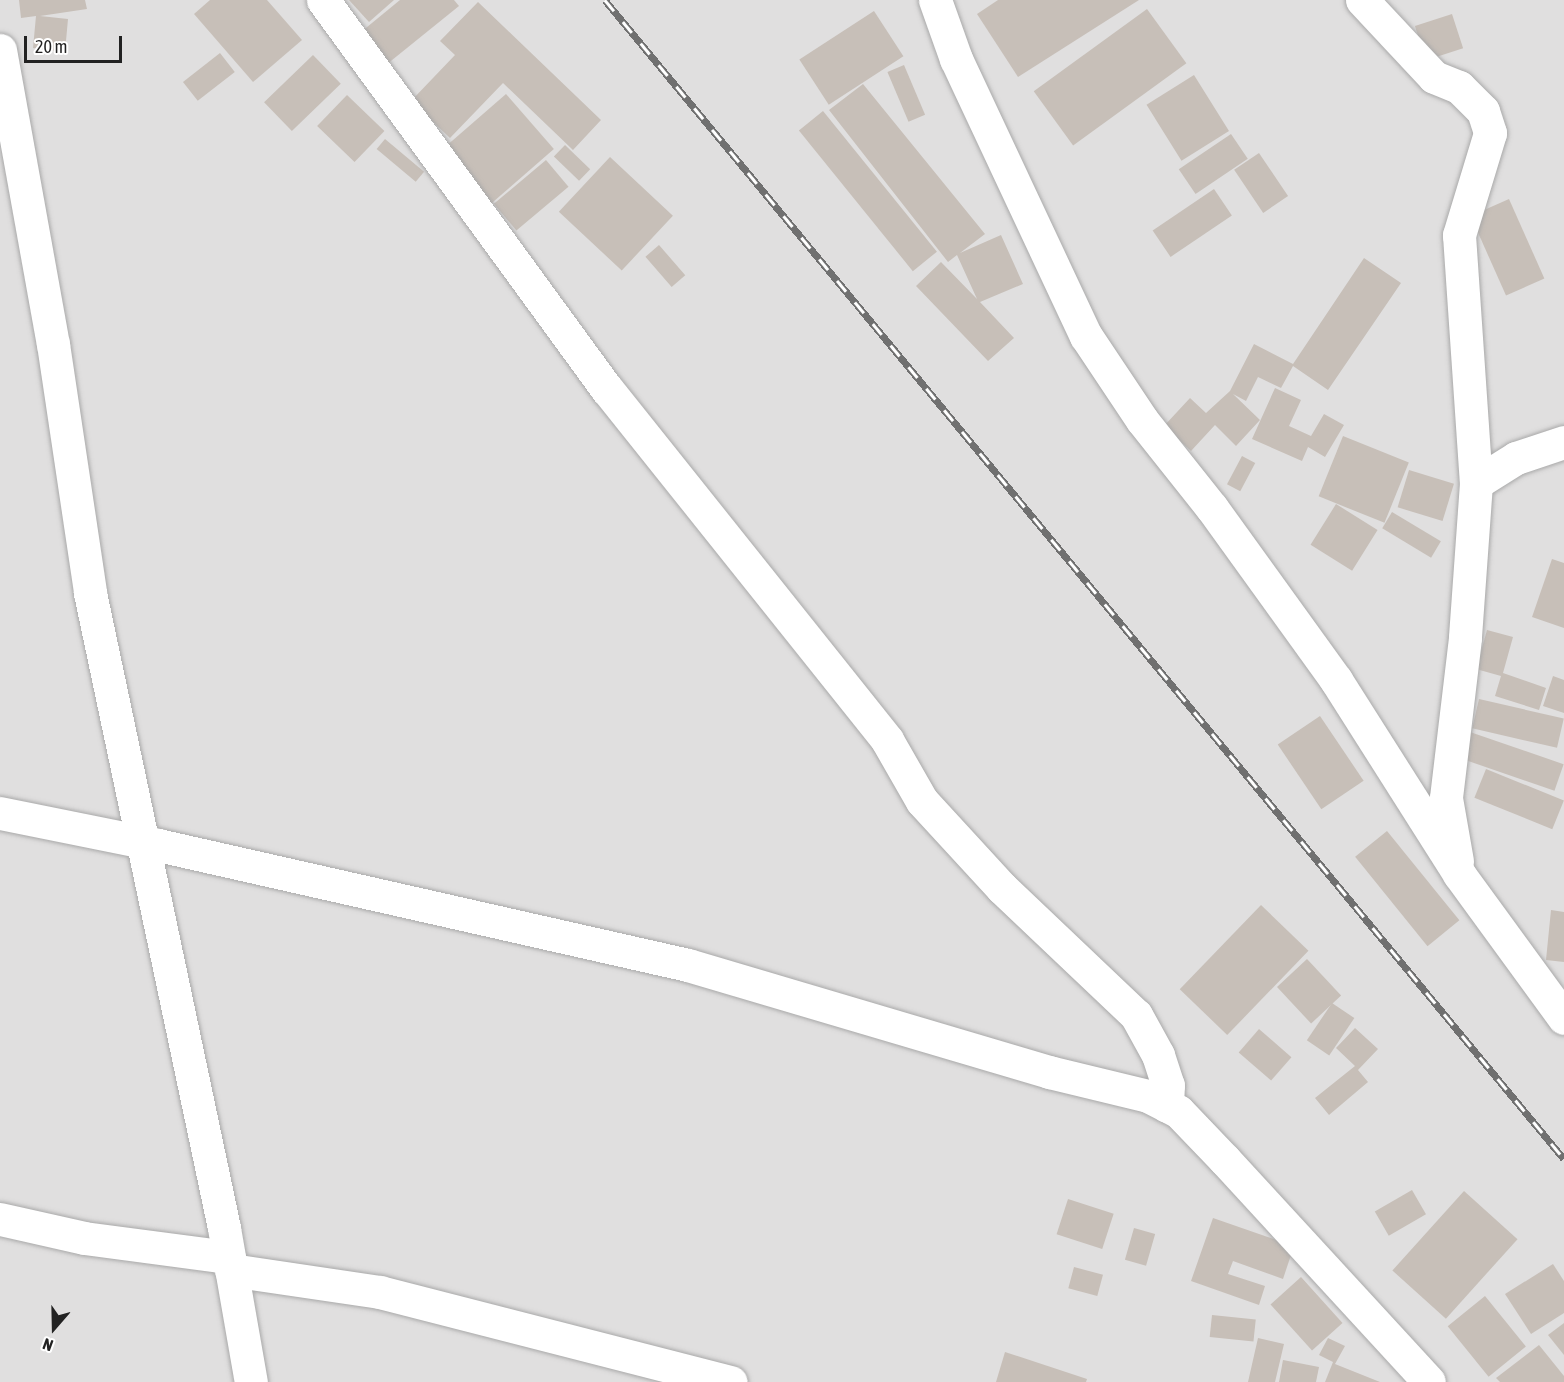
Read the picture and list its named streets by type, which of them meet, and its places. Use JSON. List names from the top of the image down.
{
  "scale_bar": "20 m",
  "north": "bottom"
}
